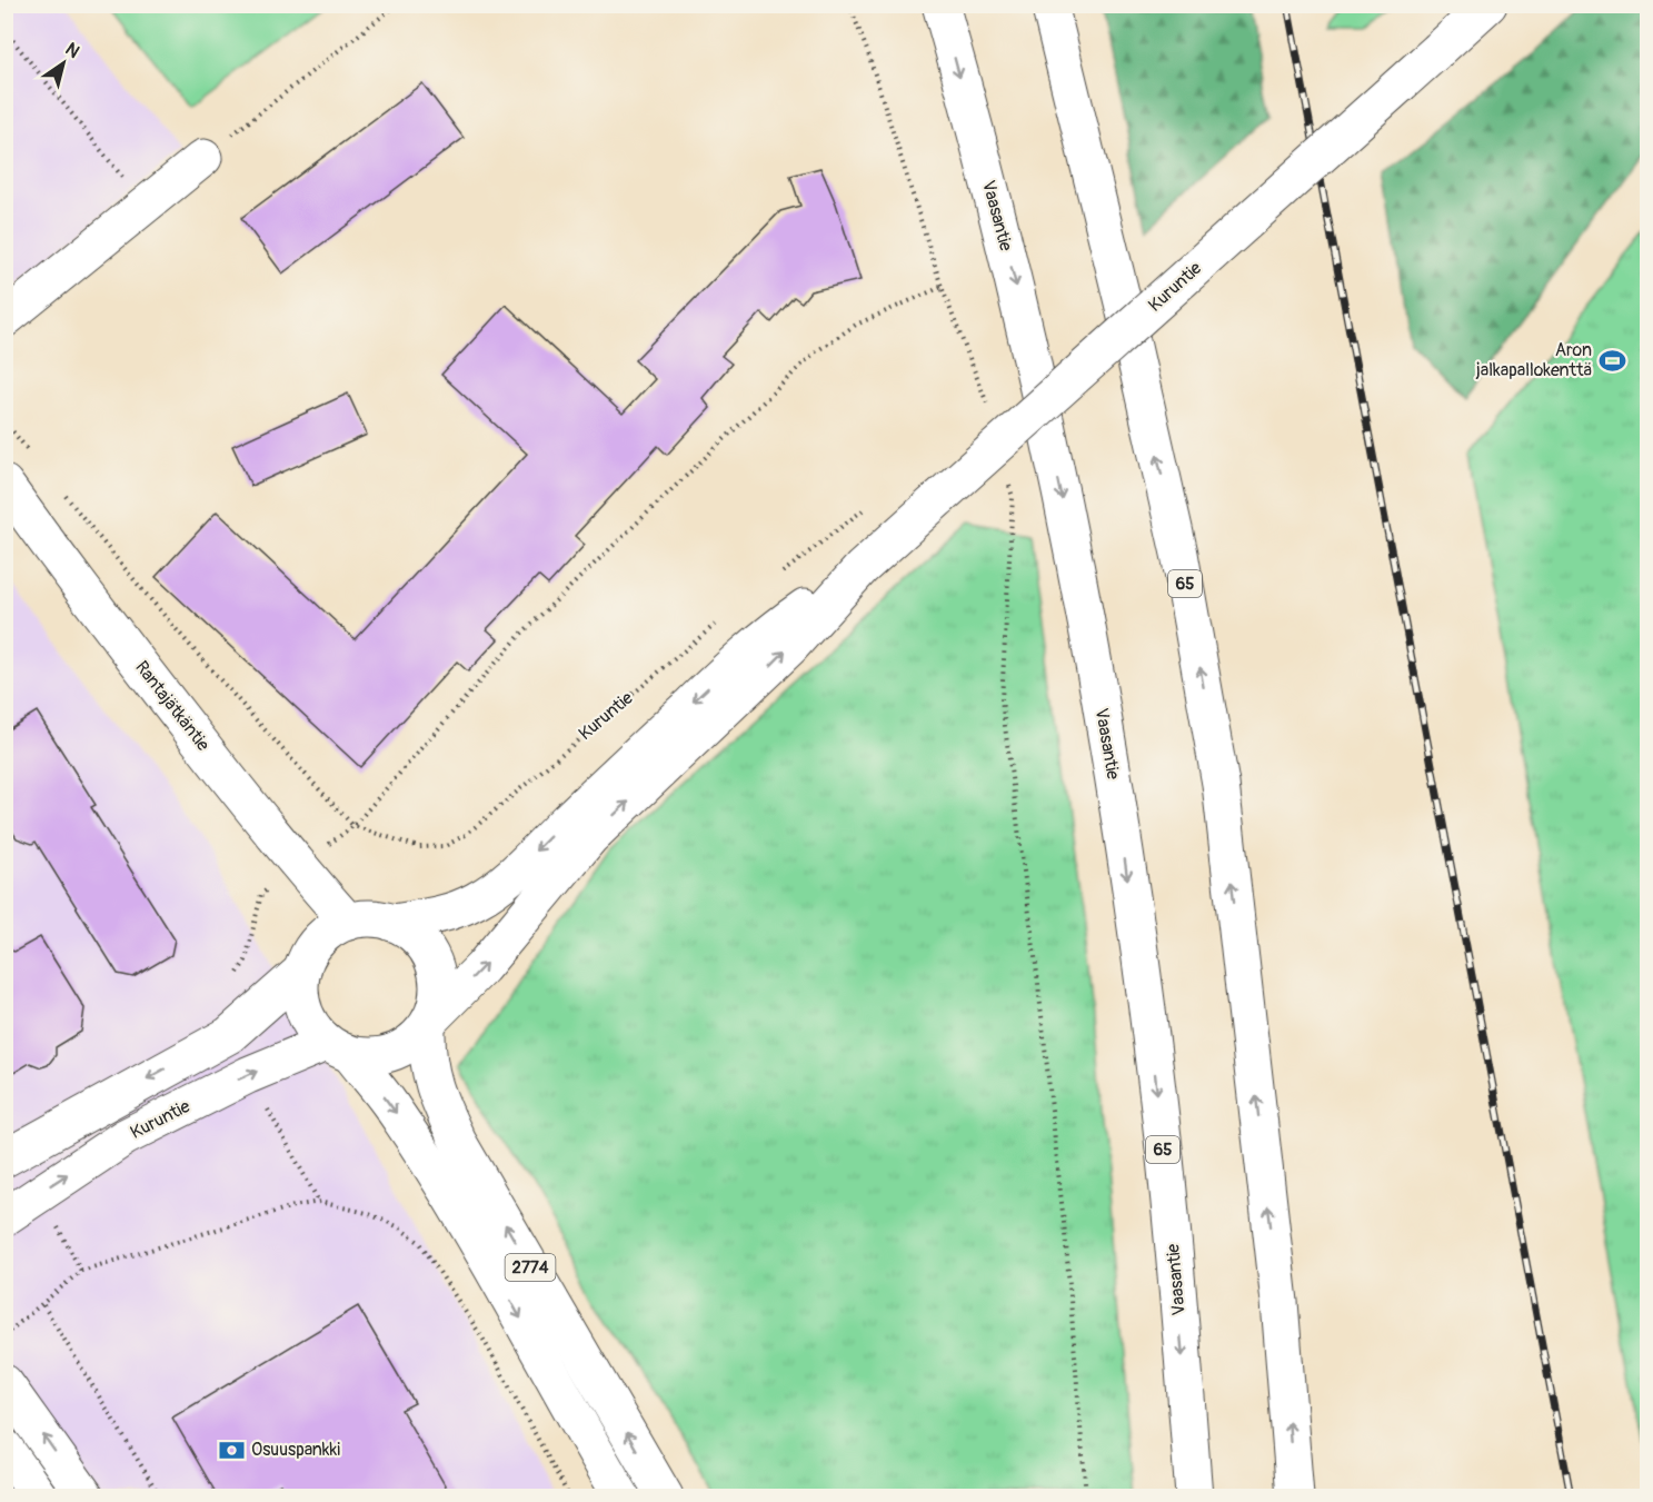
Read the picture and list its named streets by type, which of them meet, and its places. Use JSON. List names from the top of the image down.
{
  "streets": {
    "main road": [
      "Vaasantie",
      "Kuruntie",
      "65",
      "Rantajätkäntie",
      "2774"
    ]
  },
  "crossings": [
    ["Kuruntie", "Rantajätkäntie"],
    ["Kuruntie", "2774"],
    ["Rantajätkäntie", "2774"]
  ],
  "places": {
    "sports": ["Aron jalkapallokenttä"],
    "bank": ["Osuuspankki"]
  },
  "north": "top right"
}
